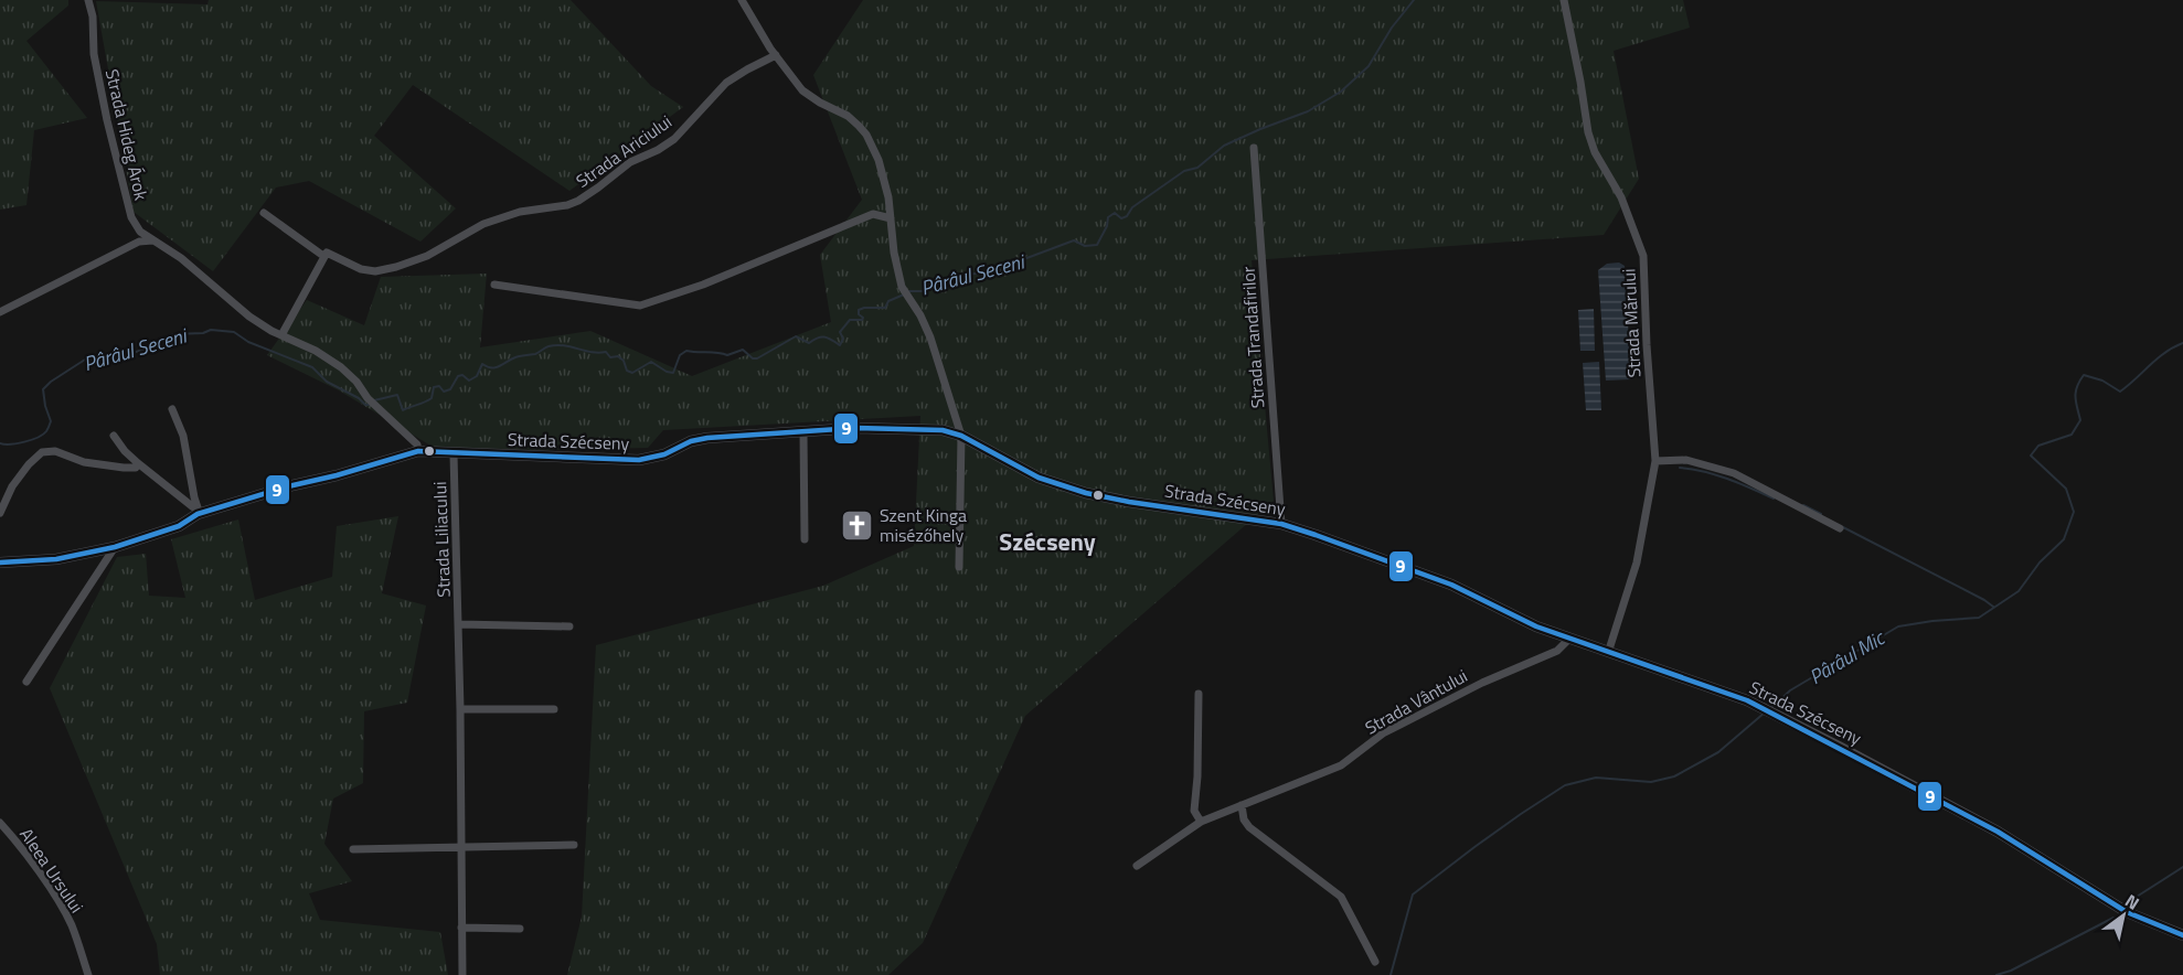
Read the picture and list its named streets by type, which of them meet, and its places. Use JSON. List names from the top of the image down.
{
  "streets": {
    "street": [
      "Strada Hideg Árok",
      "Strada Ariciului",
      "Strada Mărului",
      "Strada Trandafirilor",
      "Strada Szécseny",
      "Strada Liliacului",
      "Strada Vântului",
      "Aleea Ursului"
    ]
  },
  "crossings": [
    ["Strada Hideg Árok", "Strada Szécseny"],
    ["Strada Mărului", "Strada Szécseny"],
    ["Strada Trandafirilor", "Strada Szécseny"],
    ["Strada Szécseny", "Strada Liliacului"],
    ["Strada Szécseny", "Strada Vântului"]
  ],
  "districts": ["Szécseny"],
  "water": ["Pârâul Seceni", "Pârâul Mic"],
  "places": {
    "church": ["Szent Kinga misézőhely"]
  },
  "lines": ["transit line 9"],
  "north": "top right"
}
